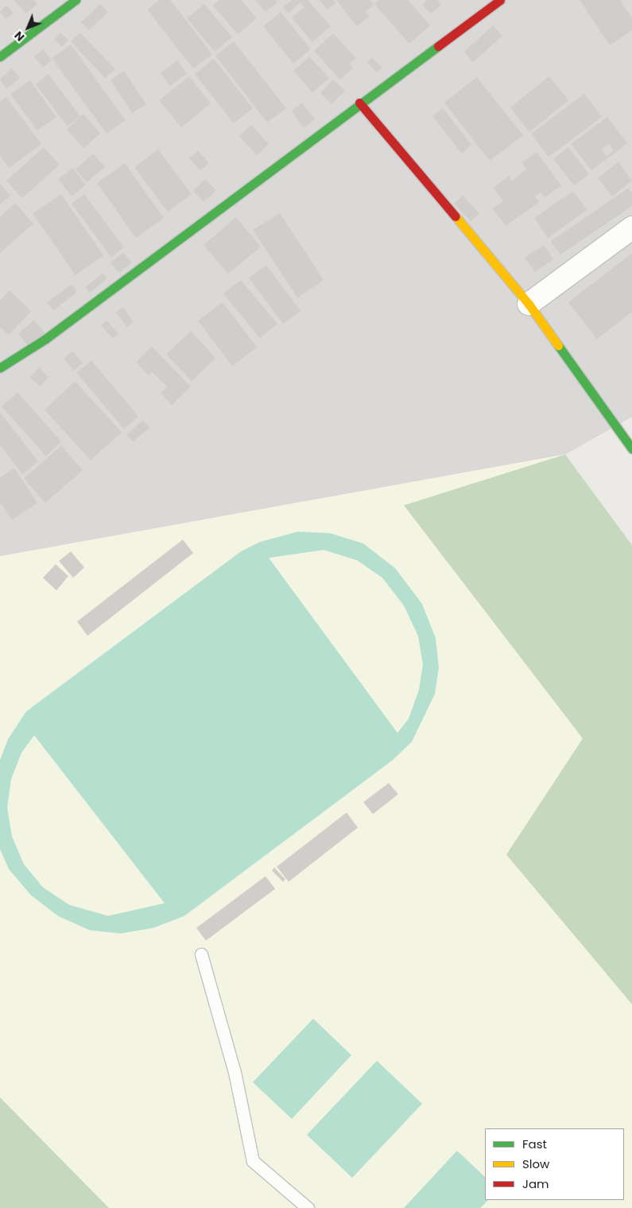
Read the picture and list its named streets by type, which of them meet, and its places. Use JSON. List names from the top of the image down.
{
  "legend": ["Fast", "Slow", "Jam"],
  "north": "bottom left"
}
